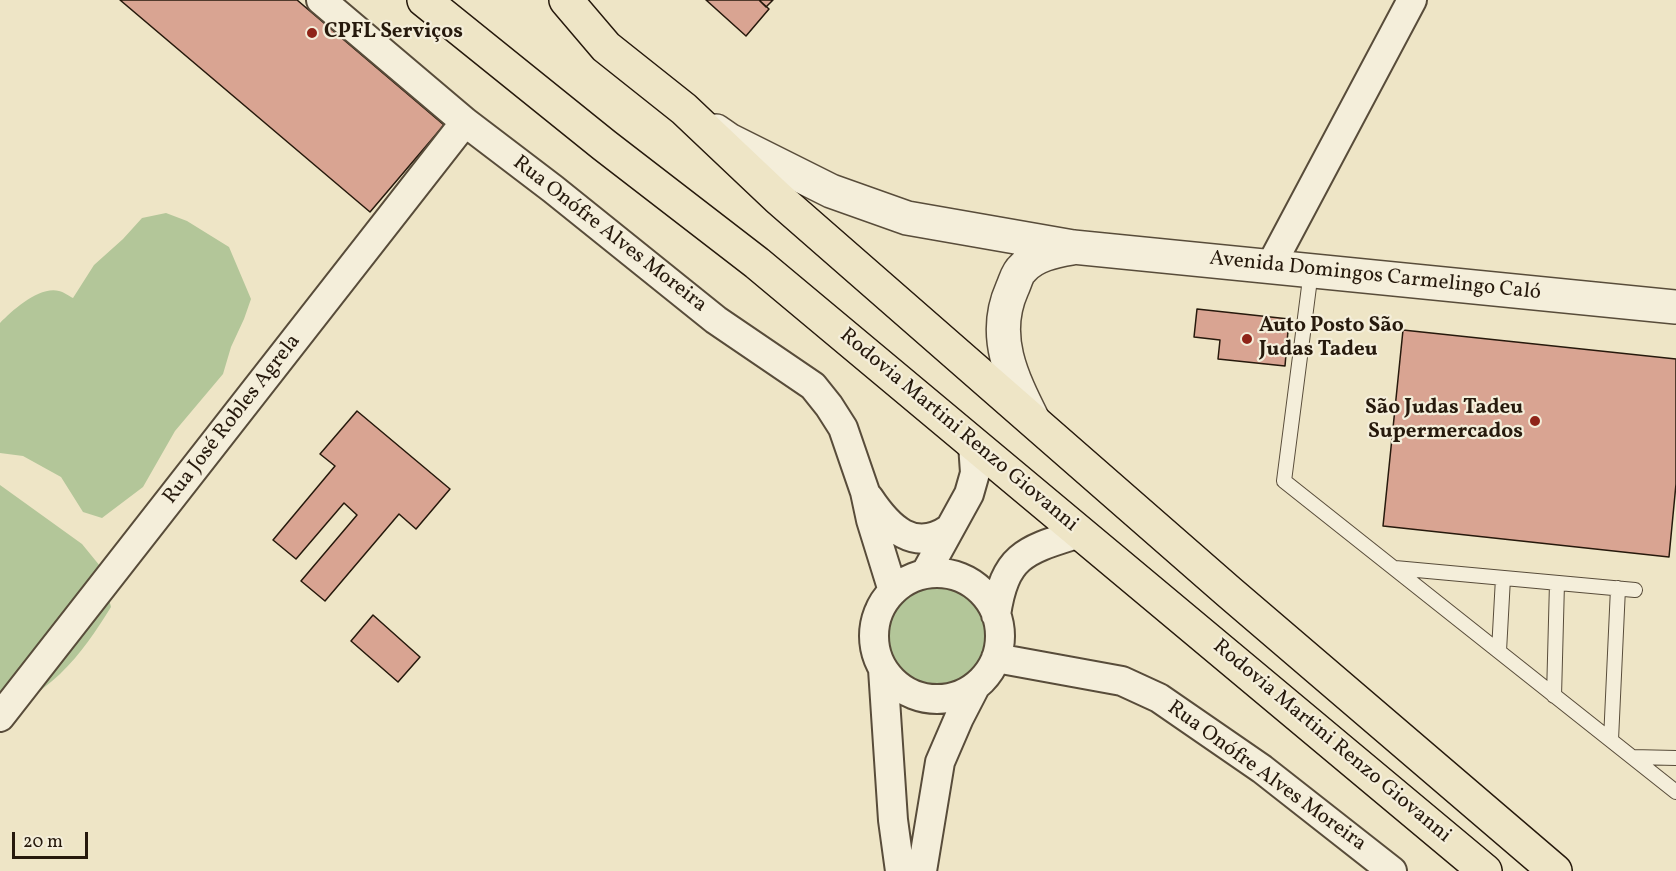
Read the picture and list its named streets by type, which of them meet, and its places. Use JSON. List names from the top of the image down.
{
  "streets": {
    "main road": ["Rodovia Martini Renzo Giovanni"],
    "street": ["Rua Onófre Alves Moreira", "Avenida Domingos Carmelingo Caló", "Rua José Robles Agrela"]
  },
  "crossings": [
    ["Rua Onófre Alves Moreira", "Rua José Robles Agrela"]
  ],
  "places": ["CPFL Serviços", "Auto Posto São Judas Tadeu", "São Judas Tadeu Supermercados"],
  "scale_bar": "20 m"
}
